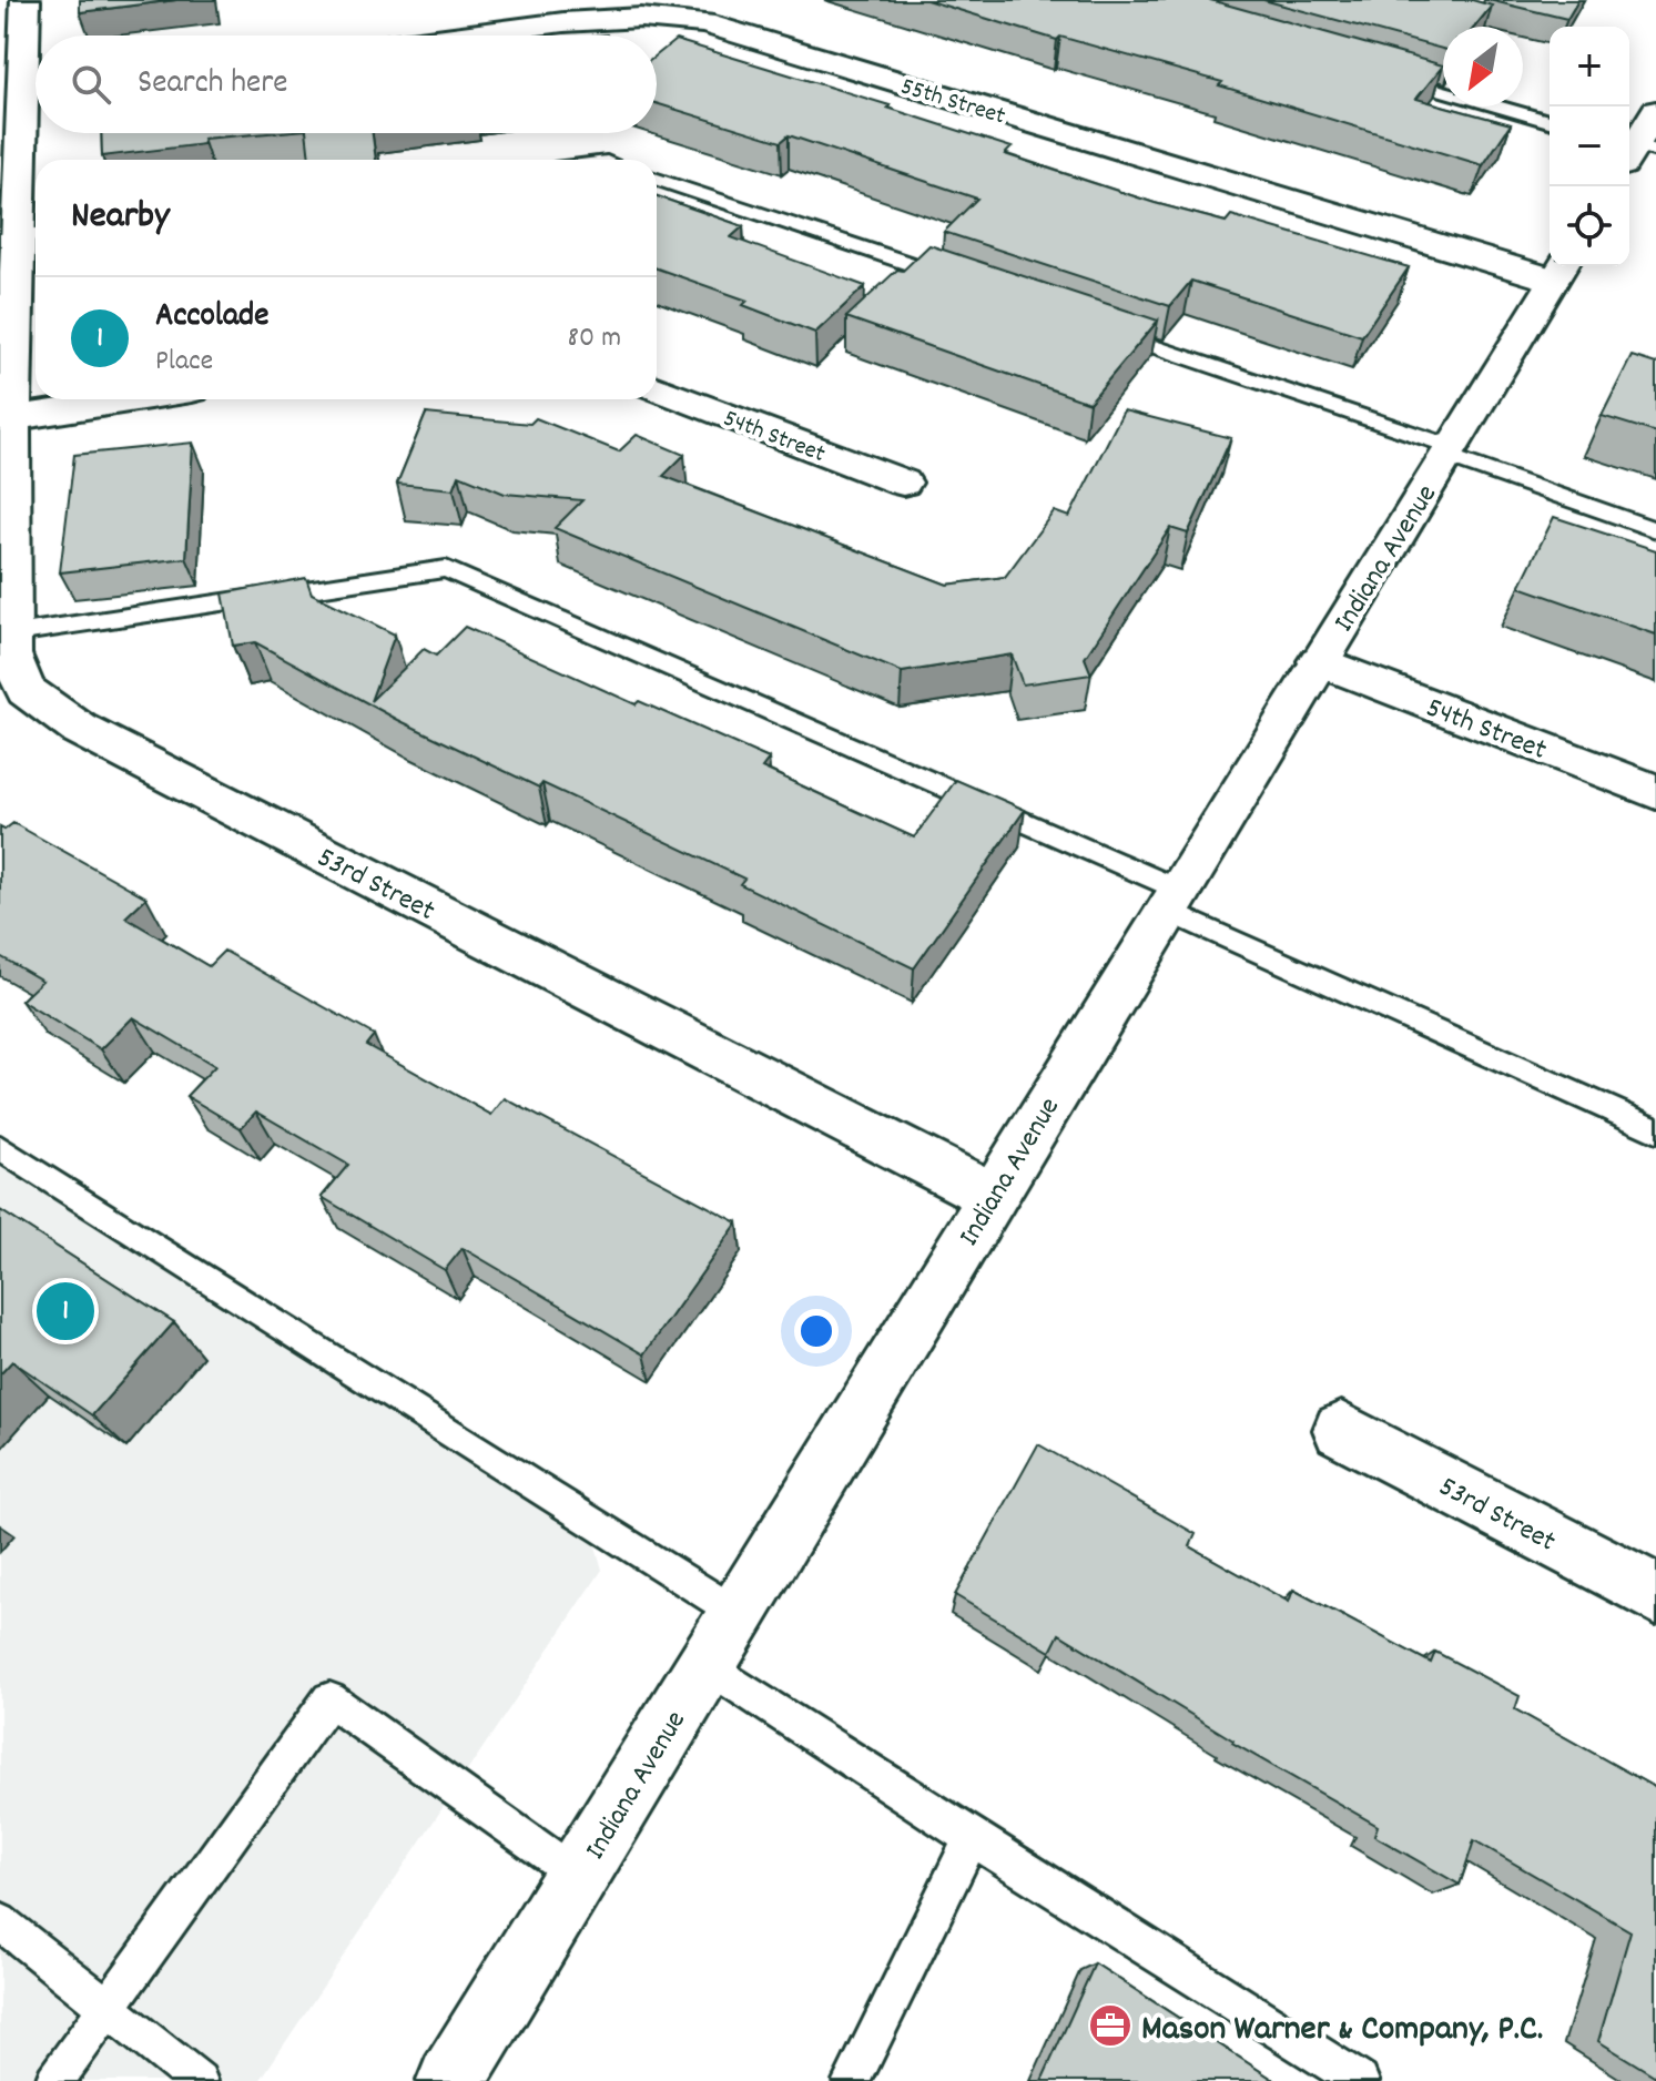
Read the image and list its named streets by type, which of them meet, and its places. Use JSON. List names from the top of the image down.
{
  "streets": {
    "street": [
      "55th Street",
      "54th Street",
      "Indiana Avenue",
      "53rd Street"
    ]
  },
  "crossings": [
    ["55th Street", "Indiana Avenue"],
    ["54th Street", "Indiana Avenue"],
    ["Indiana Avenue", "53rd Street"]
  ],
  "places": {
    "office": ["Mason Warner & Company, P.C."]
  },
  "north": "bottom left",
  "page": {
    "map_buttons": ["+", "−"],
    "search": "Search here",
    "heading": "Nearby",
    "list": [
      {
        "mark": "1",
        "name": "Accolade",
        "note": "Place",
        "value": "80 m"
      }
    ],
    "pins": "1"
  }
}
